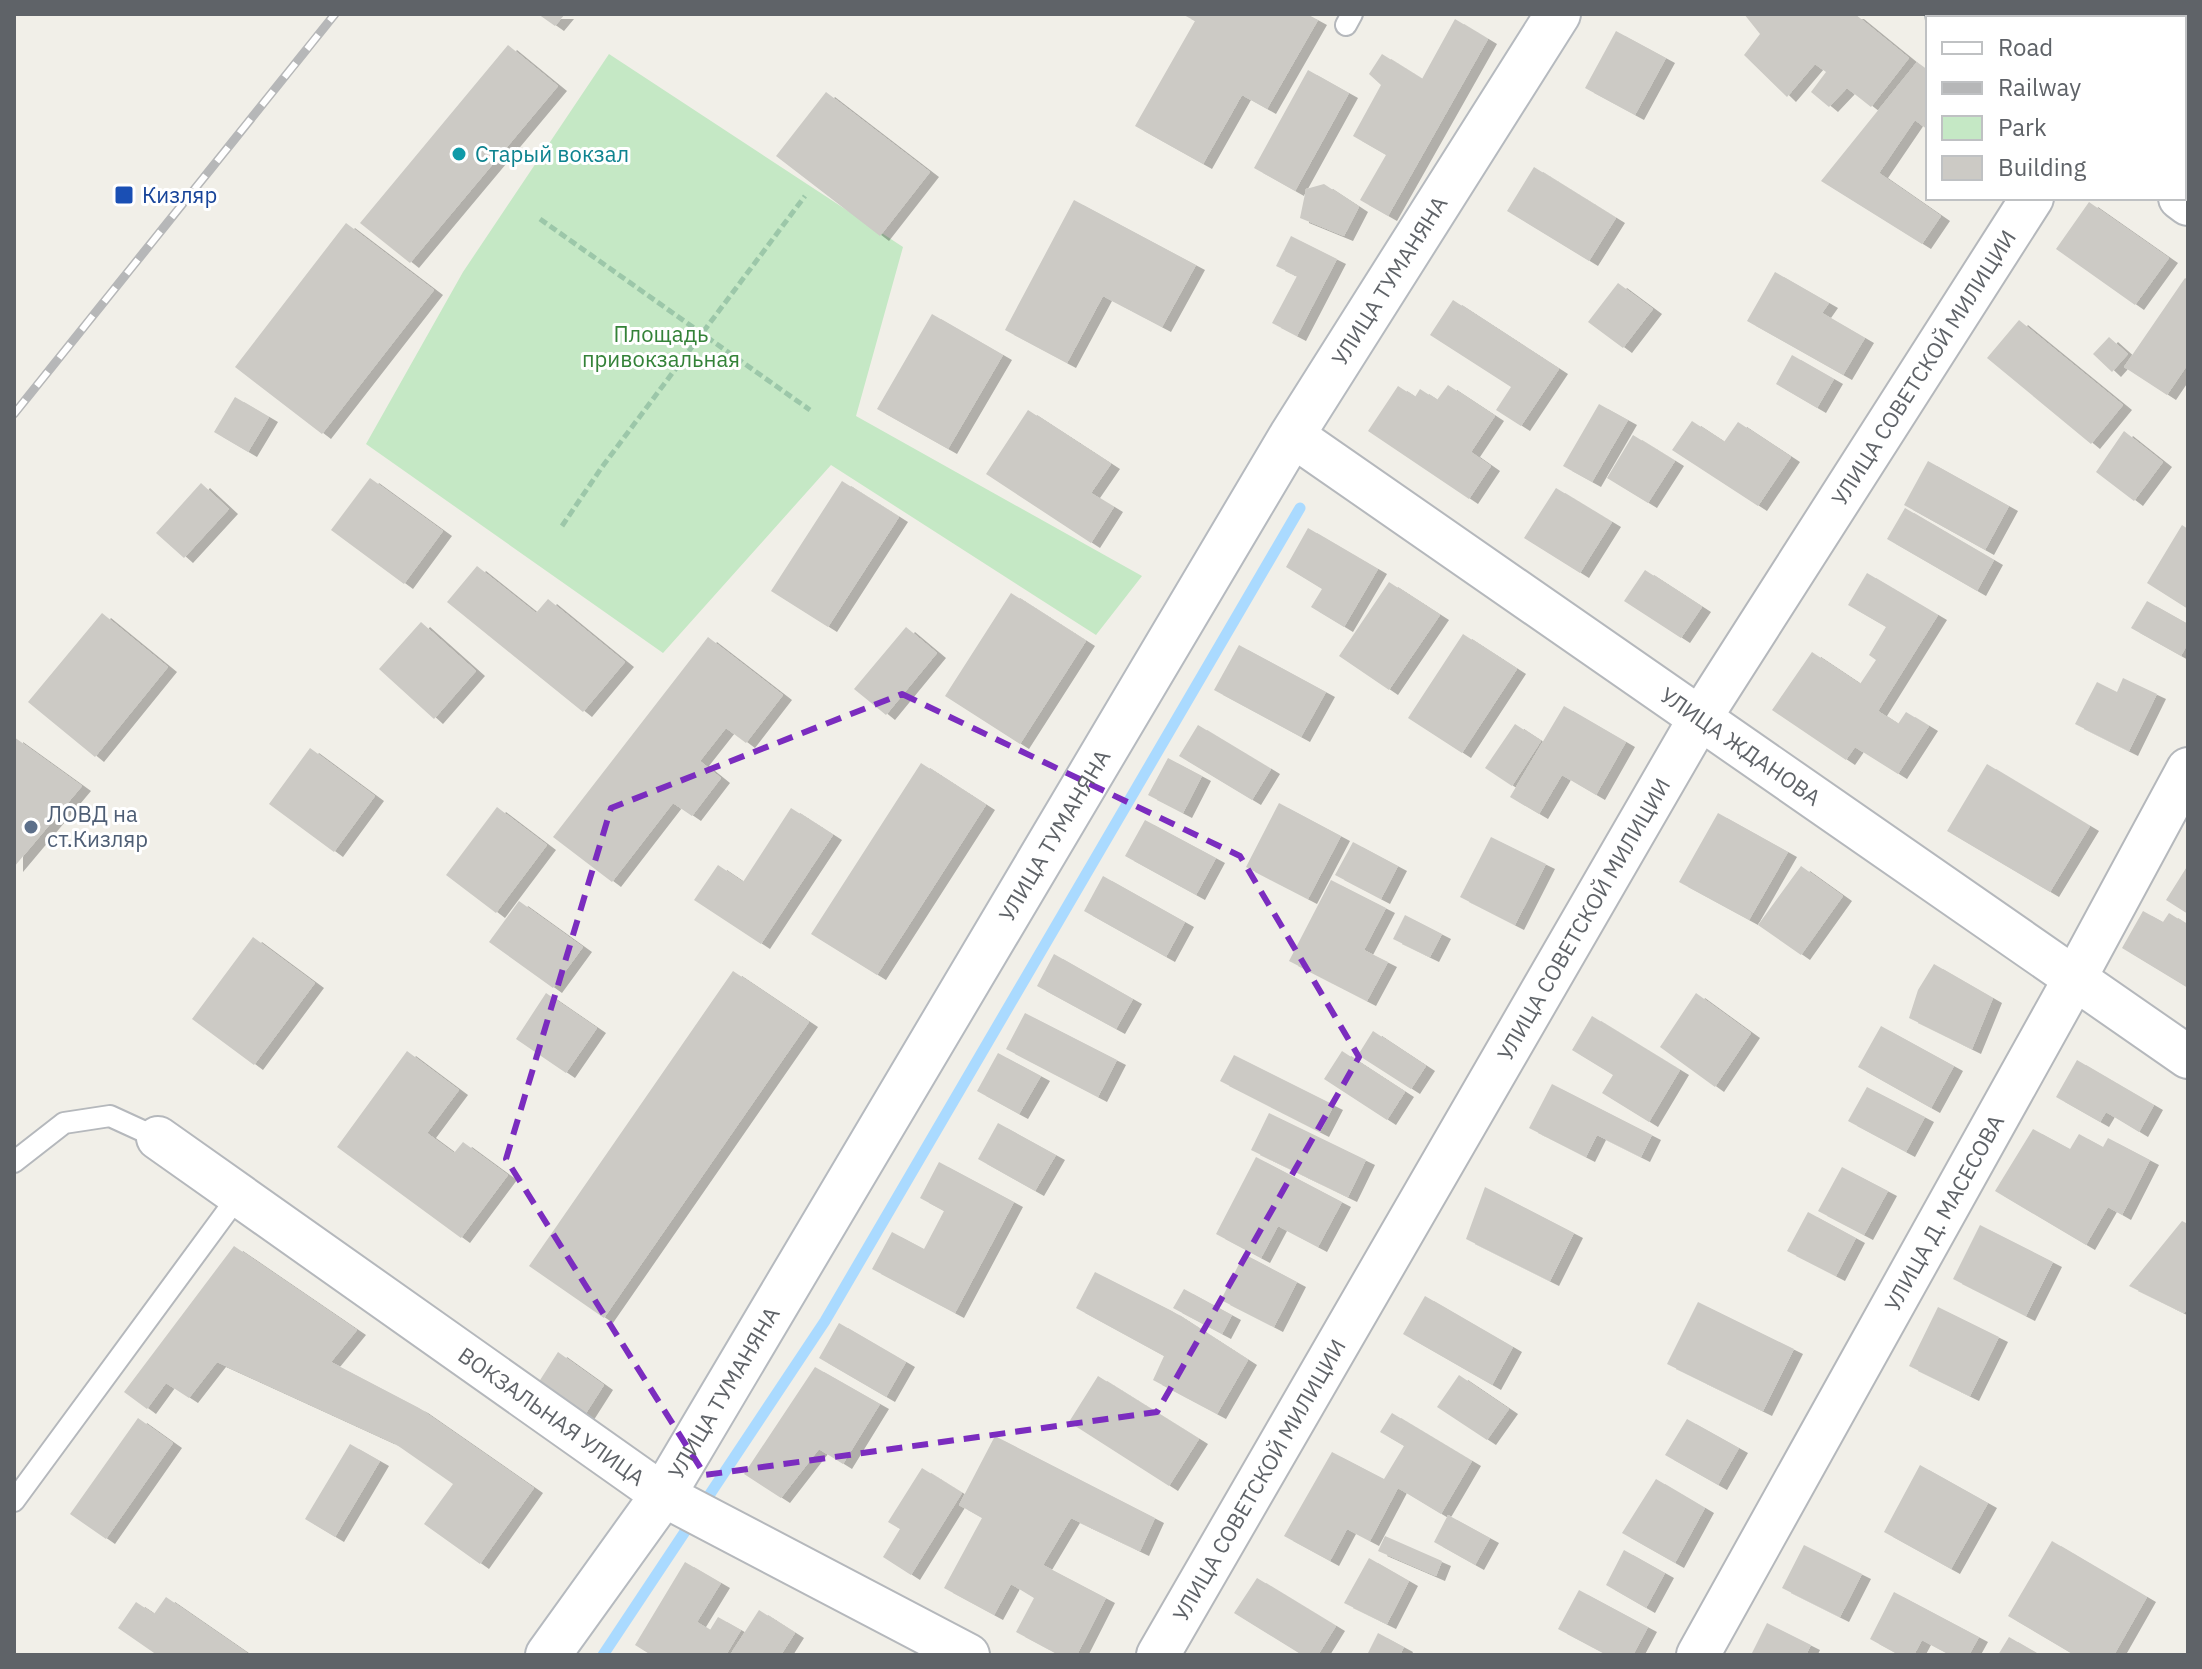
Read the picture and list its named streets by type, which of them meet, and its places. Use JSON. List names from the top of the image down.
{
  "streets": {
    "street": [
      "УЛИЦА ТУМАНЯНА",
      "УЛИЦА СОВЕТСКОЙ МИЛИЦИИ",
      "УЛИЦА ЖДАНОВА",
      "УЛИЦА Д. МАСЕСОВА",
      "ВОКЗАЛЬНАЯ УЛИЦА"
    ]
  },
  "crossings": [
    ["УЛИЦА ТУМАНЯНА", "УЛИЦА ЖДАНОВА"],
    ["УЛИЦА ТУМАНЯНА", "ВОКЗАЛЬНАЯ УЛИЦА"],
    ["УЛИЦА СОВЕТСКОЙ МИЛИЦИИ", "УЛИЦА ЖДАНОВА"],
    ["УЛИЦА ЖДАНОВА", "УЛИЦА Д. МАСЕСОВА"]
  ],
  "parks": ["Площадь привокзальная"],
  "places": {
    "other": ["Старый вокзал", "ЛОВД на ст.Кизляр"],
    "transit": ["Кизляр"]
  },
  "legend": [
    "Road",
    "Railway",
    "Park",
    "Building"
  ]
}
